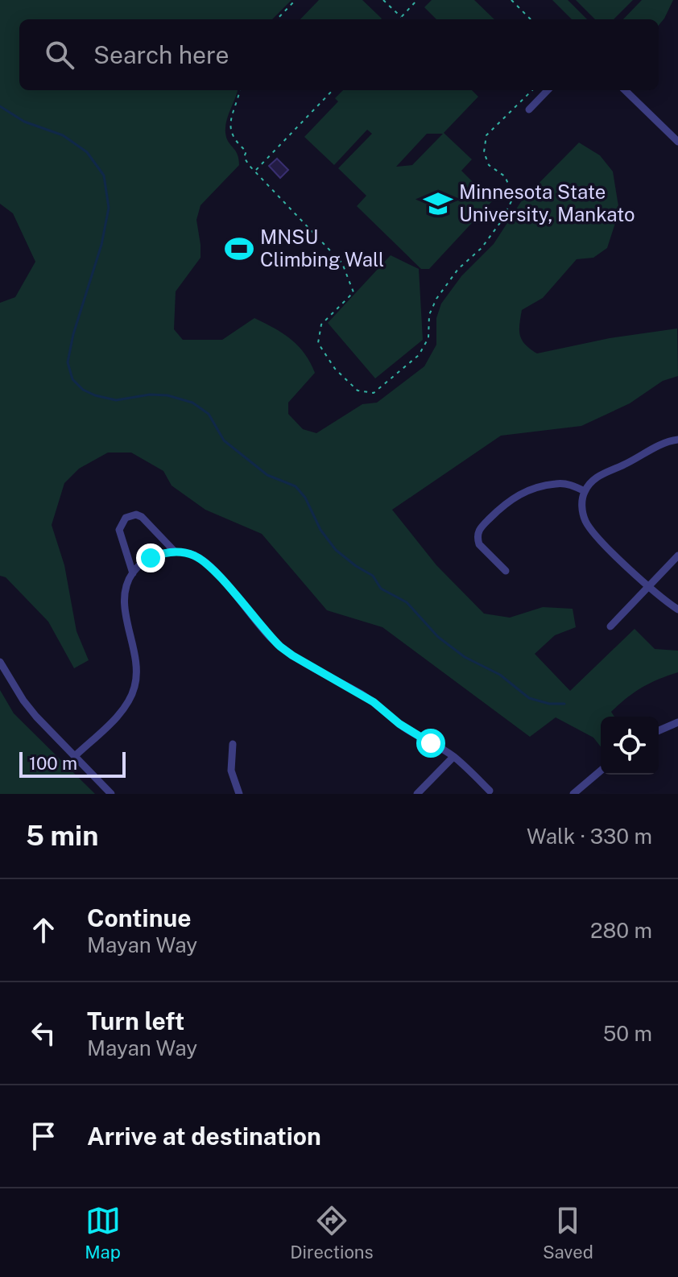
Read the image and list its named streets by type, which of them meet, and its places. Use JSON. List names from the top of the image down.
{
  "places": {
    "school or university": ["Minnesota State University, Mankato"],
    "sports": ["MNSU Climbing Wall"]
  },
  "scale_bar": "100 m",
  "page": {
    "search": "Search here",
    "scale": "100 m",
    "heading": ["5 min", "Walk · 330 m"],
    "list": [
      ["Continue", "Mayan Way", "280 m"],
      ["Turn left", "Mayan Way", "50 m"],
      "Arrive at destination"
    ],
    "nav": ["Map", "Directions", "Saved"]
  }
}
